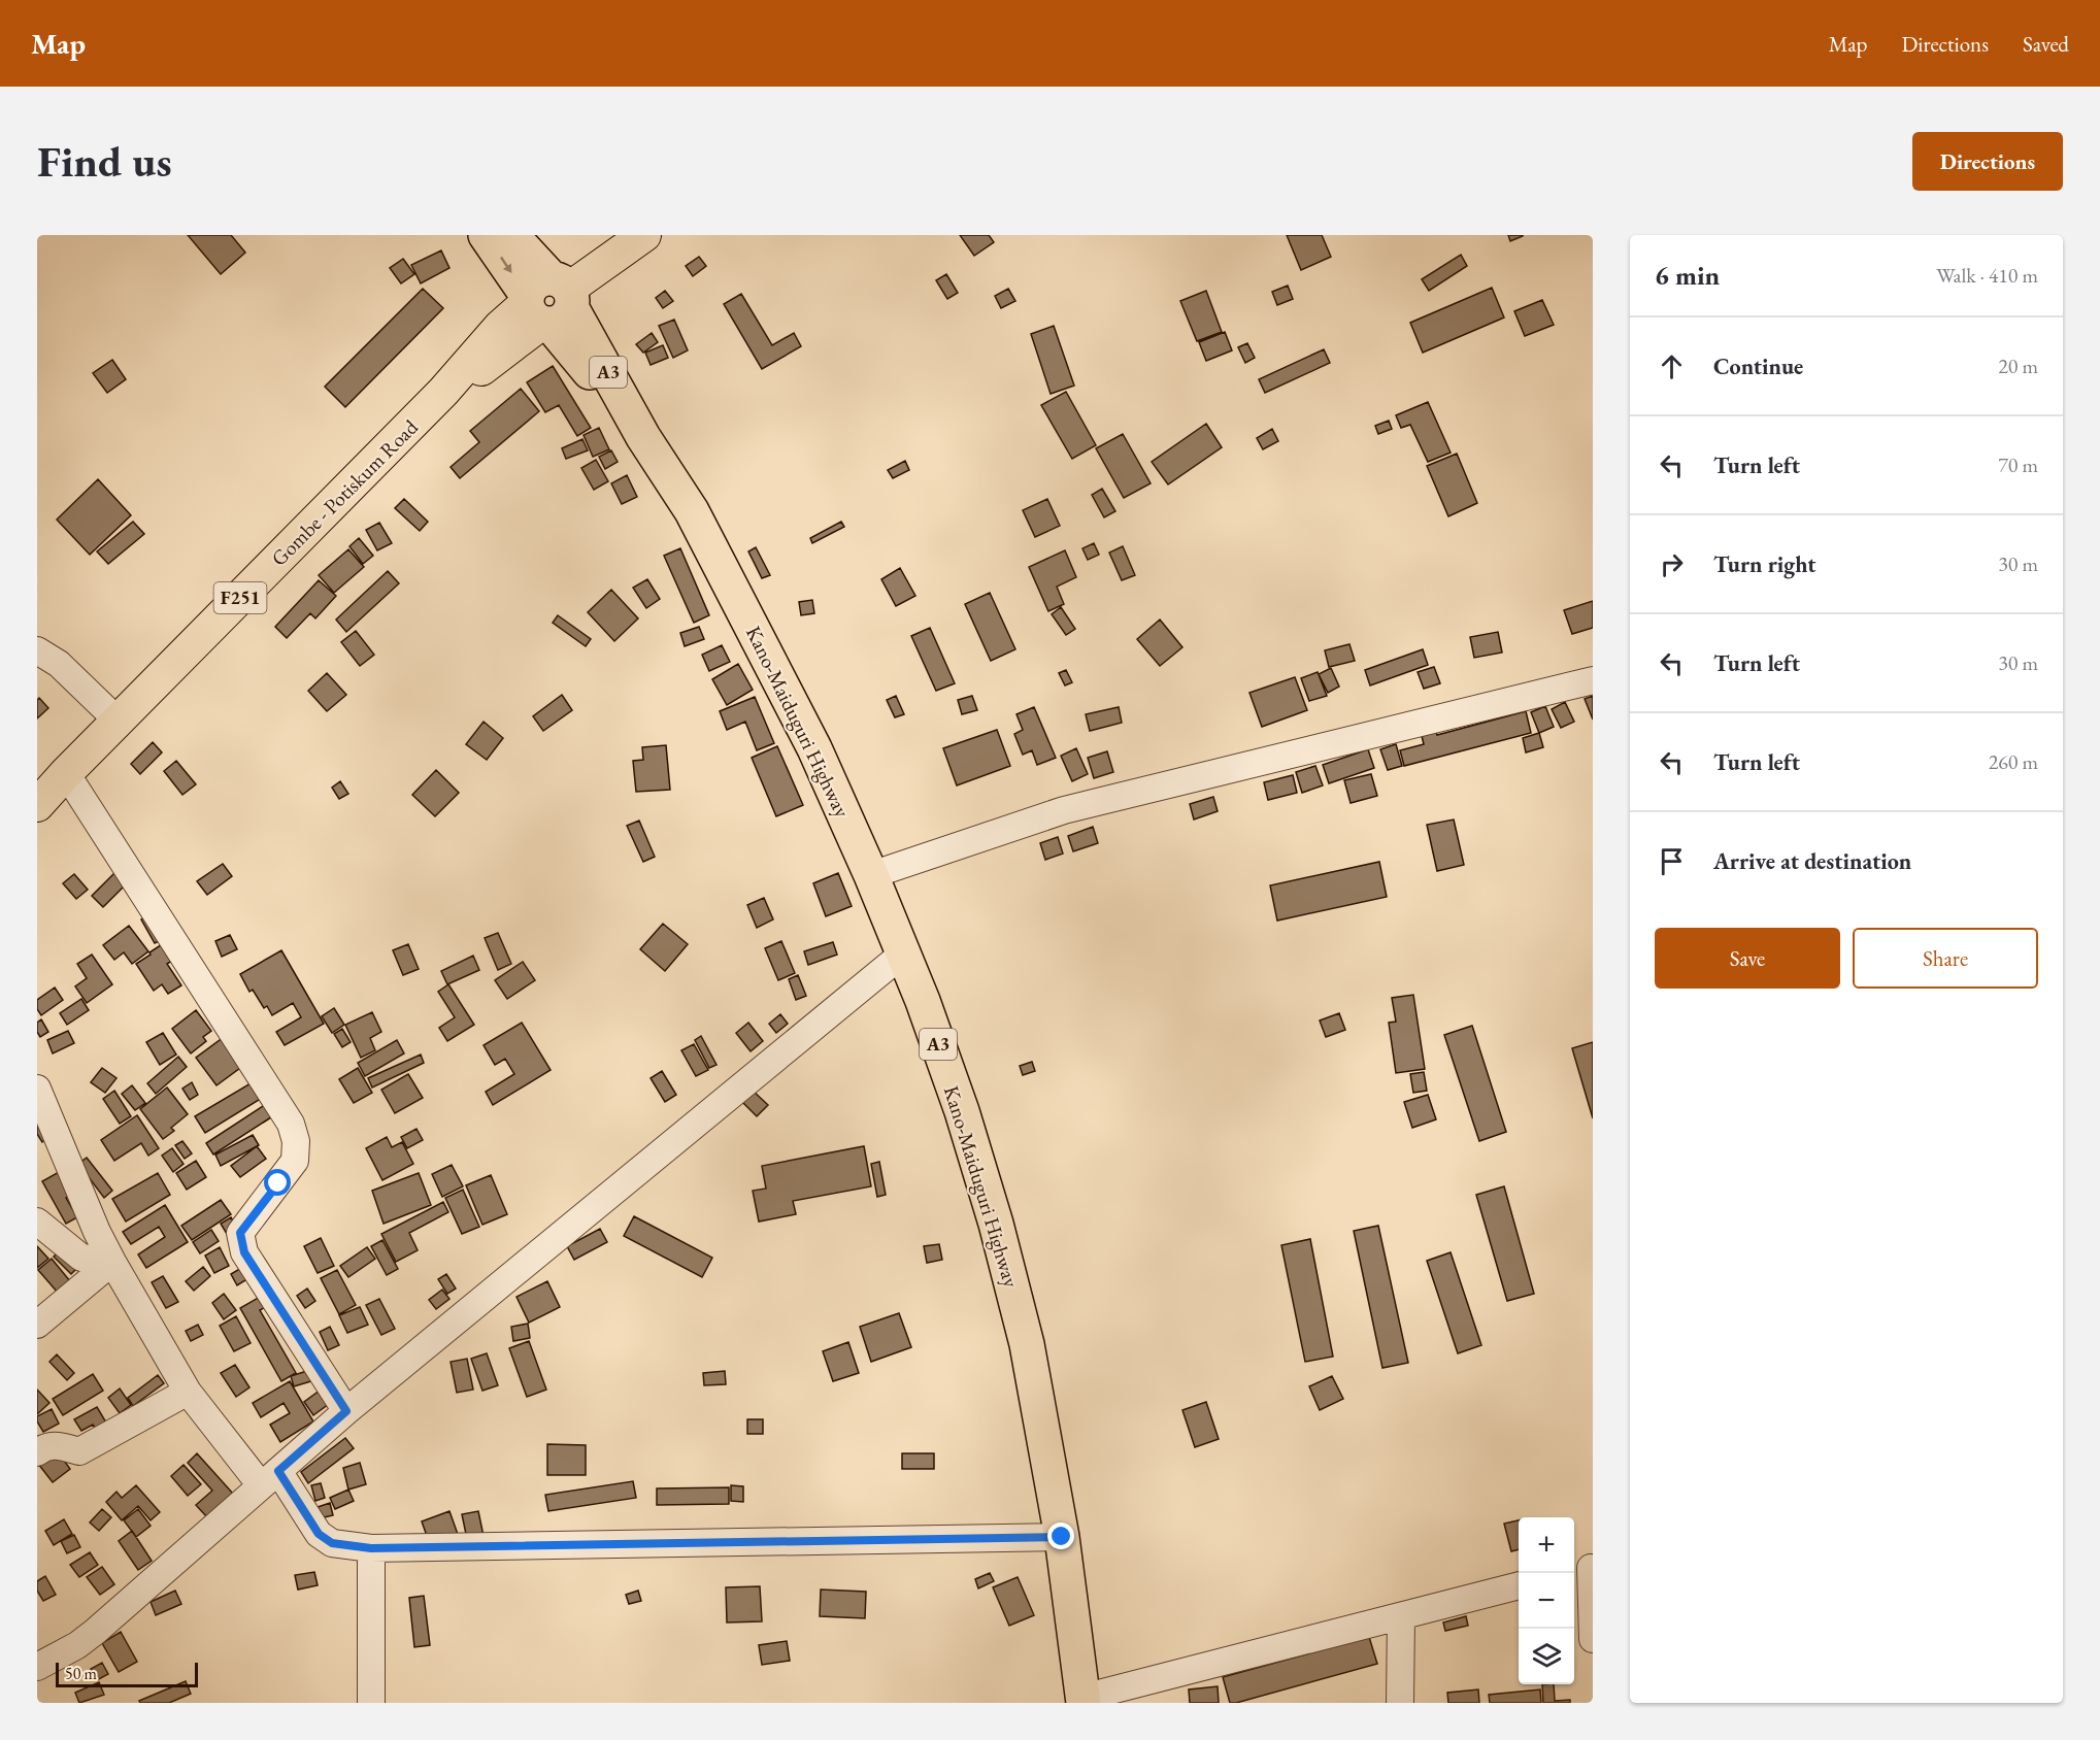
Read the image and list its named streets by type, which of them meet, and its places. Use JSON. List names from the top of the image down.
{
  "streets": {
    "highway": ["A3", "Kano-Maiduguri Highway"],
    "main road": ["Gombe - Potiskum Road", "F251"]
  },
  "crossings": [
    ["Gombe - Potiskum Road", "Kano-Maiduguri Highway"]
  ],
  "scale_bar": "50 m",
  "page": {
    "header": "Map",
    "nav": ["Map", "Directions", "Saved"],
    "buttons": [
      "Directions",
      ["Save", "Share"]
    ],
    "title": "Find us",
    "heading": ["6 min", "Walk · 410 m"],
    "list": [
      ["Continue", "20 m"],
      ["Turn left", "70 m"],
      ["Turn right", "30 m"],
      ["Turn left", "30 m"],
      ["Turn left", "260 m"],
      "Arrive at destination"
    ],
    "map_buttons": ["+", "−"],
    "scale": "50 m"
  }
}
